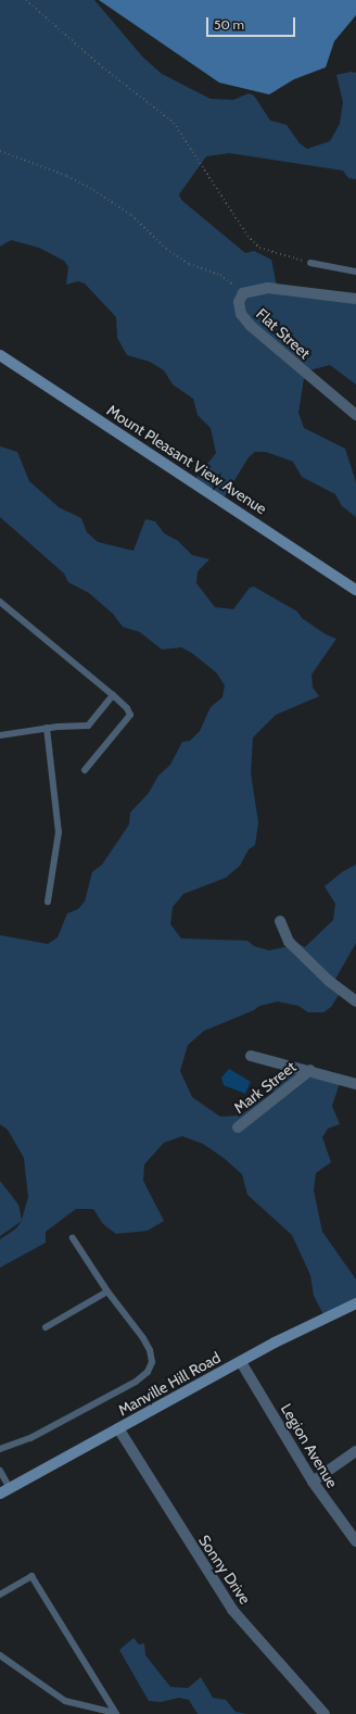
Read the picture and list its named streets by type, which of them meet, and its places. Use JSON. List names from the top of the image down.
{
  "streets": {
    "street": [
      "Flat Street",
      "Mount Pleasant View Avenue",
      "Mark Street",
      "Manville Hill Road",
      "Legion Avenue",
      "Sonny Drive"
    ]
  },
  "crossings": [
    ["Manville Hill Road", "Legion Avenue"],
    ["Manville Hill Road", "Sonny Drive"]
  ],
  "scale_bar": "50 m"
}
